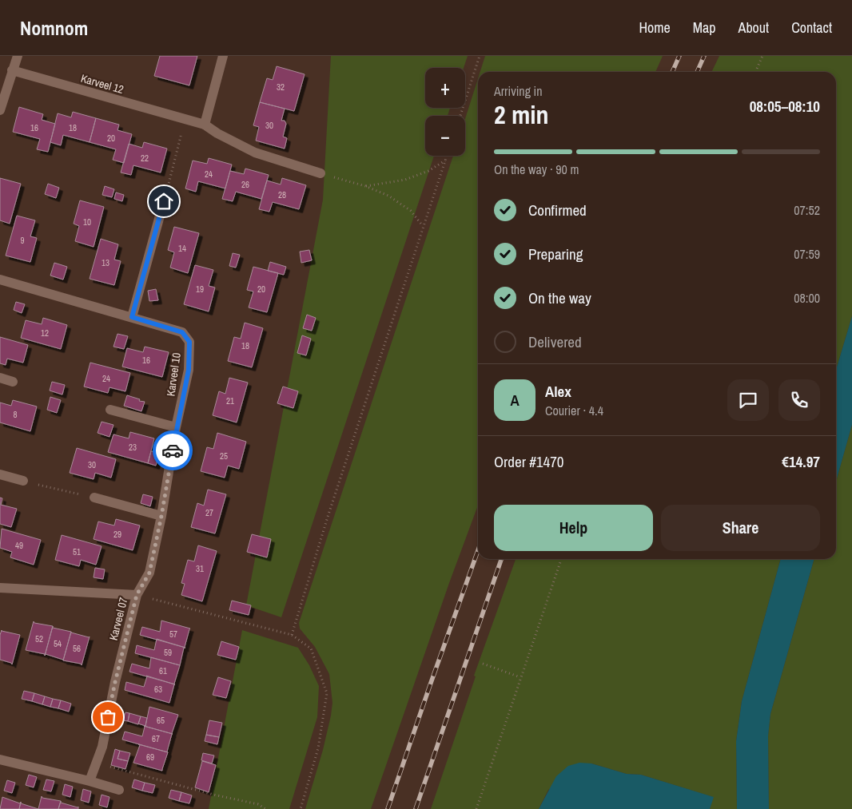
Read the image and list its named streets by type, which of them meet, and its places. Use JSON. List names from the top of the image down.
{
  "streets": {
    "street": ["Karveel 12", "Karveel 10", "Karveel 07"]
  },
  "crossings": [
    ["Karveel 10", "Karveel 07"]
  ],
  "house_numbers": [
    "32",
    "30",
    "16",
    "18",
    "20",
    "22",
    "24",
    "26",
    "28",
    "10",
    "9",
    "14",
    "13",
    "19",
    "20",
    "12",
    "18",
    "16",
    "24",
    "21",
    "8",
    "23",
    "25",
    "30",
    "27",
    "29",
    "49",
    "51",
    "31",
    "57",
    "52",
    "54",
    "56",
    "59",
    "61",
    "63",
    "65",
    "67",
    "69"
  ],
  "page": {
    "header": "Nomnom",
    "nav": [
      "Home",
      "Map",
      "About",
      "Contact"
    ],
    "map_buttons": ["+", "−"],
    "heading": ["2 min", "Arriving in", "08:05–08:10"],
    "panel": [
      "Alex",
      "Courier · 4.4",
      "Order #1470",
      "€14.97"
    ],
    "bar": "On the way · 90 m",
    "list": [
      ["Confirmed", "07:52"],
      ["Preparing", "07:59"],
      ["On the way", "08:00"],
      "Delivered"
    ],
    "round": "A",
    "buttons": ["Help", "Share"]
  }
}
